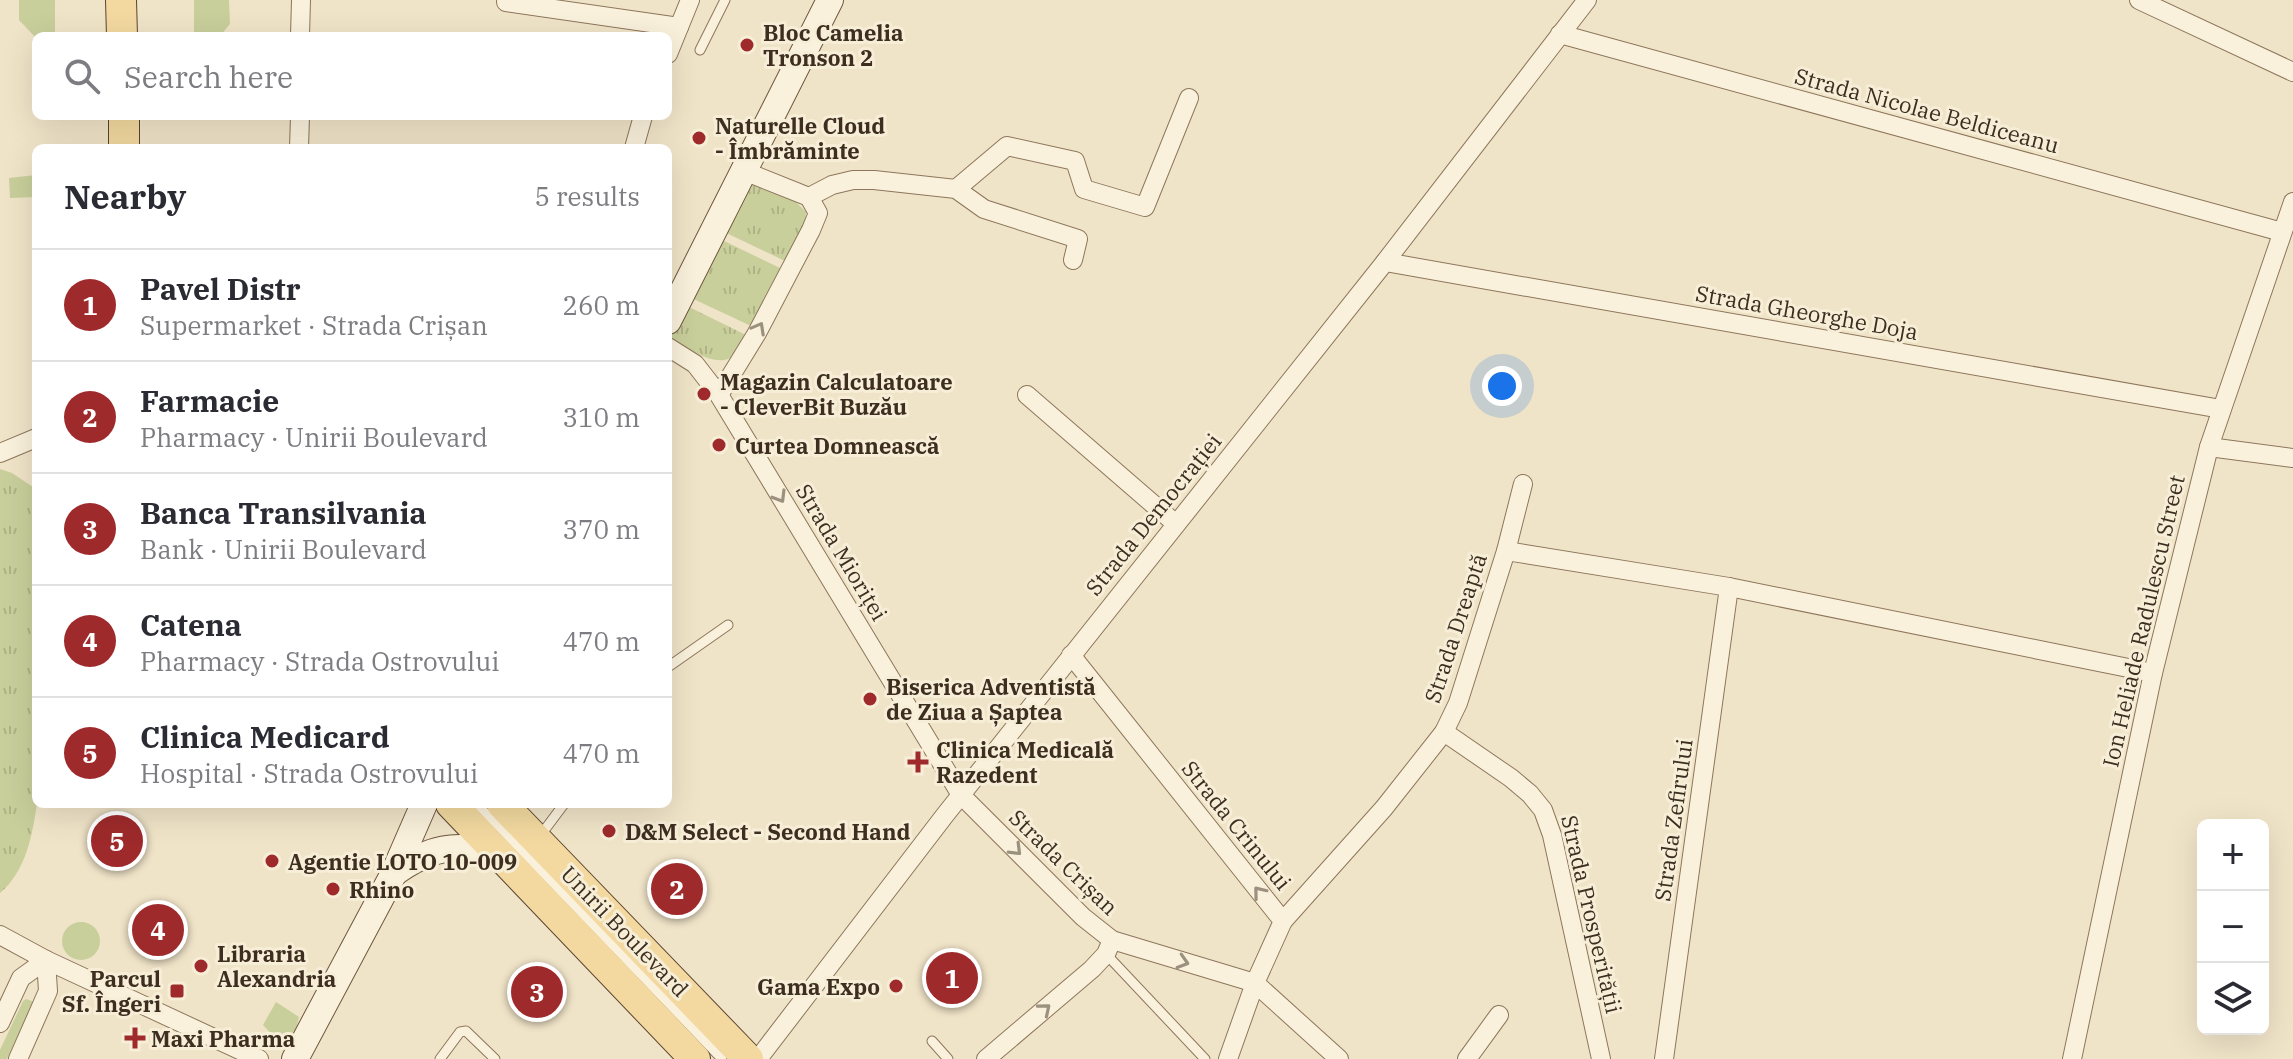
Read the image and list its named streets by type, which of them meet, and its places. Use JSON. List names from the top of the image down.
{
  "streets": {
    "main road": ["Unirii Boulevard"],
    "street": [
      "Strada Nicolae Beldiceanu",
      "Strada Gheorghe Doja",
      "Strada Democrației",
      "Strada Mioriței",
      "Ion Heliade Radulescu Street",
      "Strada Dreaptă",
      "Strada Zefirului",
      "Strada Crinului",
      "Strada Crișan",
      "Strada Prosperității"
    ]
  },
  "crossings": [
    ["Strada Nicolae Beldiceanu", "Strada Democrației"],
    ["Strada Nicolae Beldiceanu", "Ion Heliade Radulescu Street"],
    ["Strada Gheorghe Doja", "Strada Democrației"],
    ["Strada Gheorghe Doja", "Ion Heliade Radulescu Street"],
    ["Strada Democrației", "Strada Mioriței"],
    ["Strada Democrației", "Strada Crinului"],
    ["Strada Democrației", "Strada Crișan"],
    ["Strada Mioriței", "Strada Crișan"],
    ["Strada Dreaptă", "Strada Crinului"],
    ["Strada Dreaptă", "Strada Prosperității"]
  ],
  "one_way": ["Strada Mioriței", "Strada Crinului", "Strada Crișan"],
  "places": {
    "other": [
      "Bloc Camelia Tronson 2",
      "Naturelle Cloud - Îmbrăminte",
      "Magazin Calculatoare - CleverBit Buzău",
      "Curtea Domnească",
      "Biserica Adventistă de Ziua a Șaptea",
      "D&M Select - Second Hand",
      "Agentie LOTO 10-009",
      "Rhino",
      "Libraria Alexandria",
      "Gama Expo"
    ],
    "health": ["Clinica Medicală Razedent", "Maxi Pharma"],
    "transit": ["Parcul Sf. Îngeri"]
  },
  "page": {
    "search": "Search here",
    "heading": ["Nearby", "5 results"],
    "list": [
      {
        "mark": "1",
        "name": "Pavel Distr",
        "note": "Supermarket · Strada Crișan",
        "value": "260 m"
      },
      {
        "mark": "2",
        "name": "Farmacie",
        "note": "Pharmacy · Unirii Boulevard",
        "value": "310 m"
      },
      {
        "mark": "3",
        "name": "Banca Transilvania",
        "note": "Bank · Unirii Boulevard",
        "value": "370 m"
      },
      {
        "mark": "4",
        "name": "Catena",
        "note": "Pharmacy · Strada Ostrovului",
        "value": "470 m"
      },
      {
        "mark": "5",
        "name": "Clinica Medicard",
        "note": "Hospital · Strada Ostrovului",
        "value": "470 m"
      }
    ],
    "pins": [
      "5",
      "2",
      "4",
      "1",
      "3"
    ],
    "map_buttons": ["+", "−"]
  }
}
